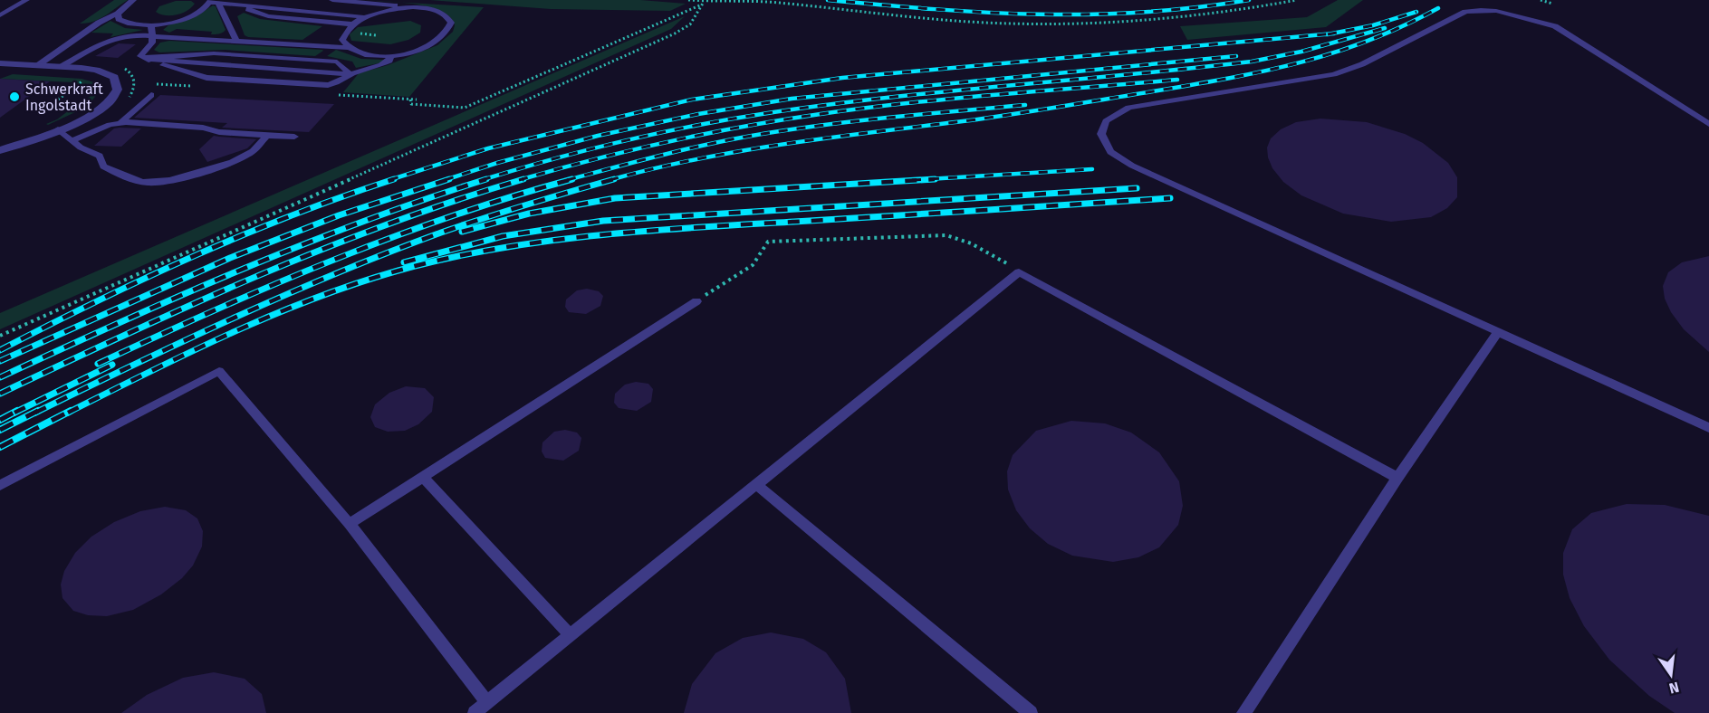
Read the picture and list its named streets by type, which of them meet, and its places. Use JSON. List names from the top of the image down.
{
  "places": ["Schwerkraft Ingolstadt"],
  "north": "bottom"
}
